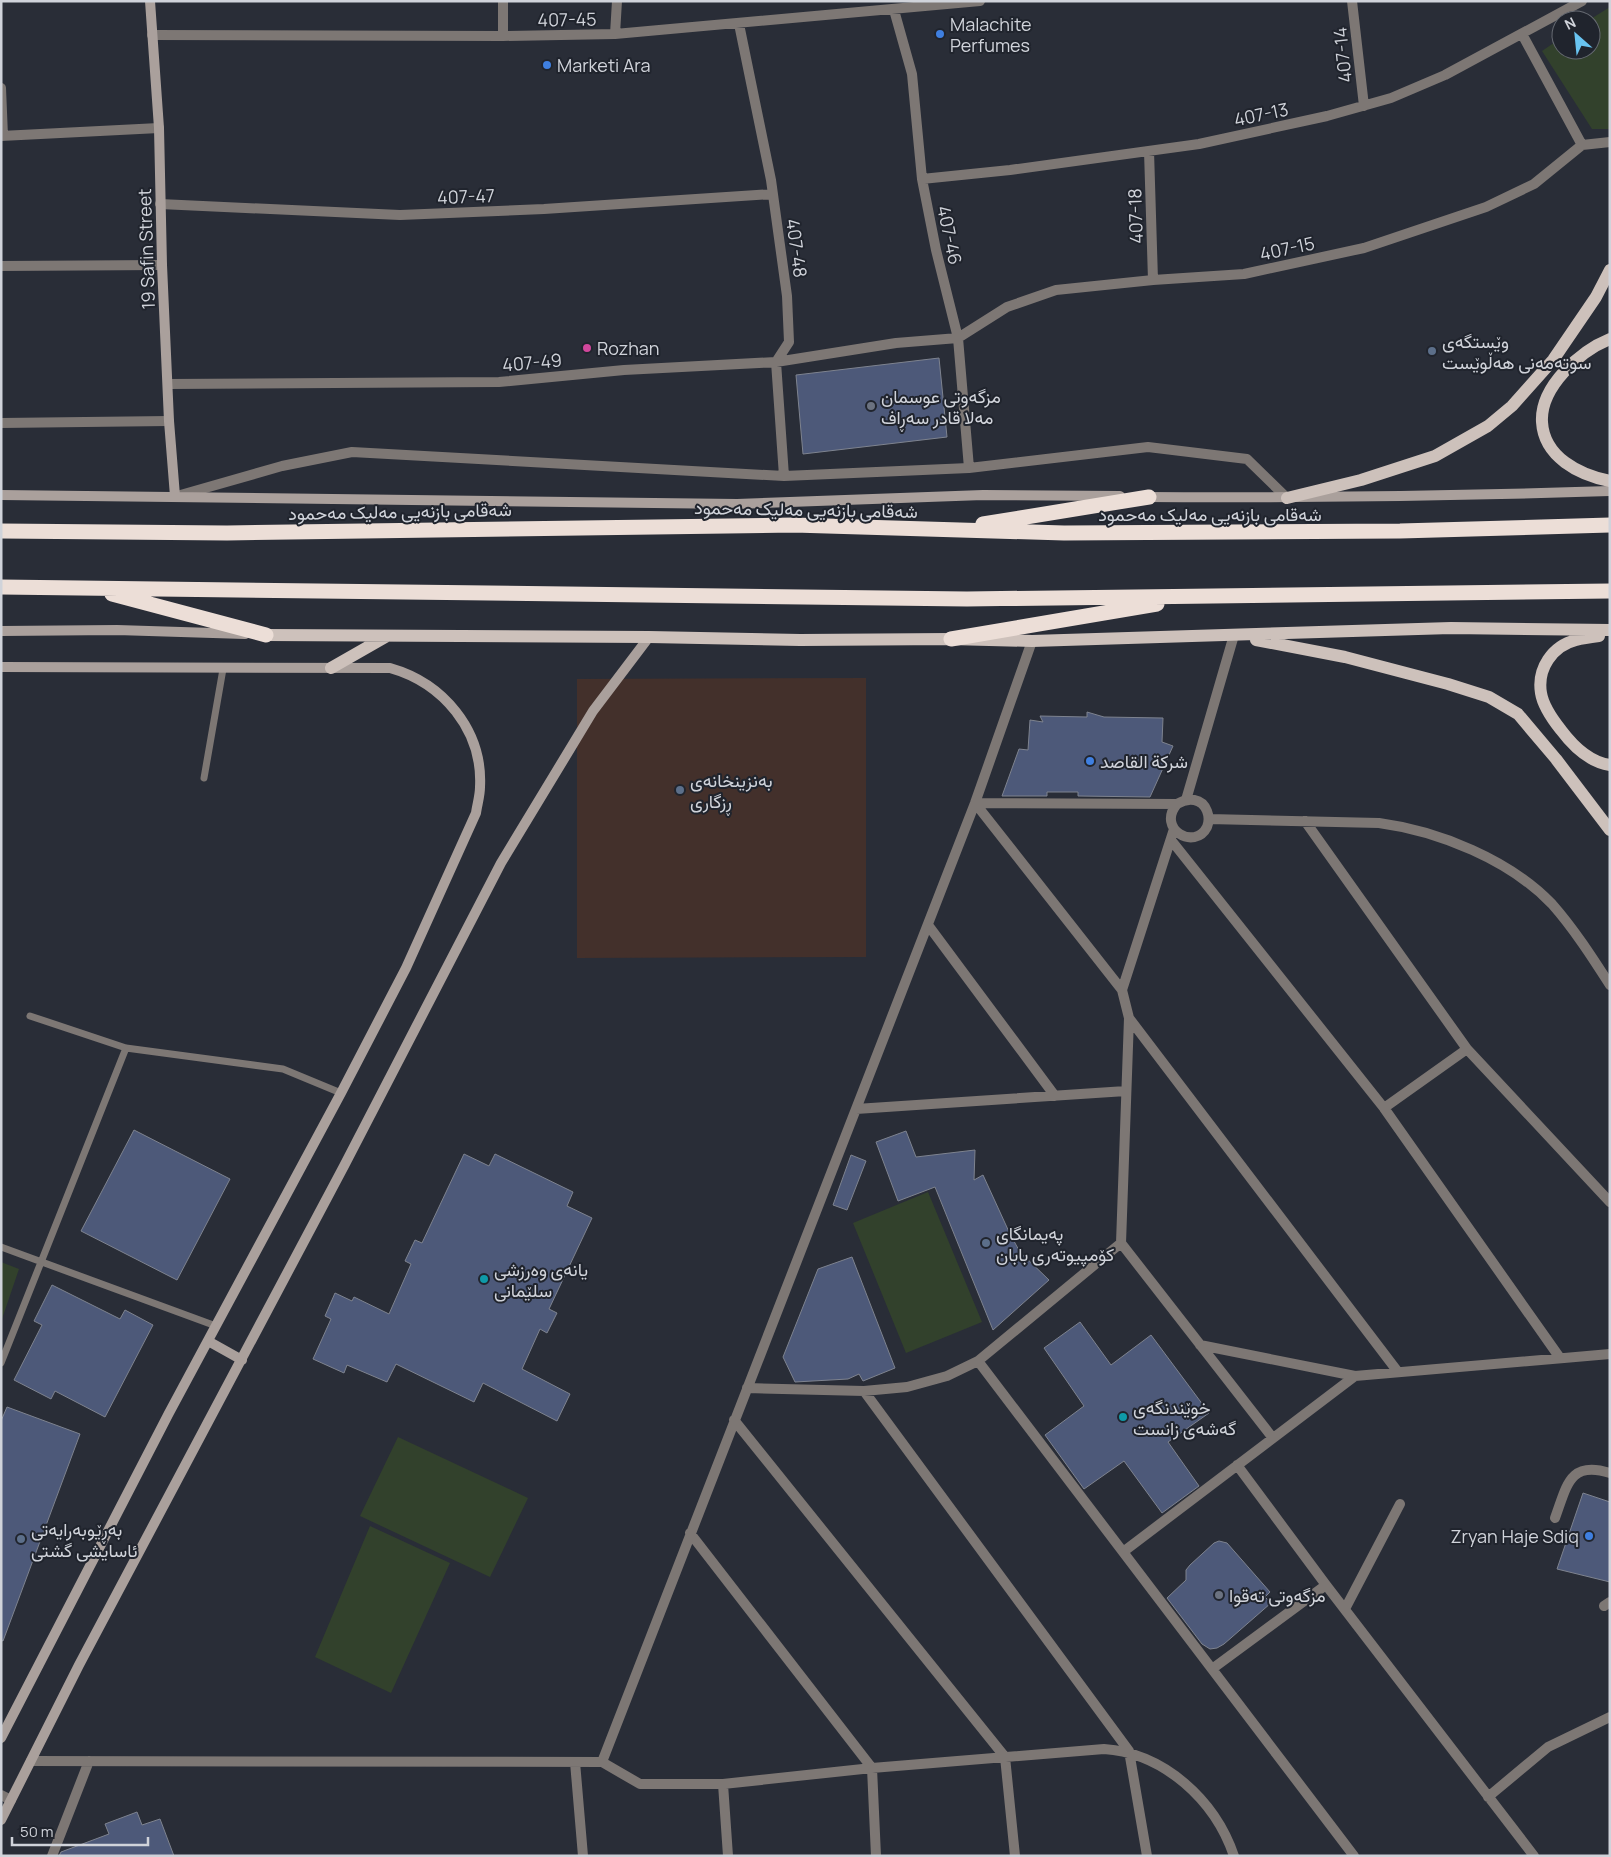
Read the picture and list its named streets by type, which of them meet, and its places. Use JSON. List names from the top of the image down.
{
  "streets": {
    "highway": ["شەقامی بازنەیی مەلیک مەحمود"],
    "street": [
      "407-45",
      "407-14",
      "407-13",
      "407-47",
      "407-18",
      "407-46",
      "407-48",
      "407-15",
      "19 Safin Street",
      "407-49"
    ]
  },
  "crossings": [
    ["407-45", "407-46"],
    ["407-45", "407-48"],
    ["407-45", "19 Safin Street"],
    ["407-14", "407-13"],
    ["407-13", "407-18"],
    ["407-13", "407-46"],
    ["407-47", "407-48"],
    ["407-47", "19 Safin Street"],
    ["407-18", "407-15"],
    ["407-46", "407-15"],
    ["407-46", "407-49"],
    ["407-48", "407-49"],
    ["407-15", "407-49"],
    ["19 Safin Street", "407-49"]
  ],
  "places": [
    "Malachite Perfumes",
    "Marketi Ara",
    "Rozhan",
    "وێستگەی سوتەمەنی هەڵوێست",
    "مزگەوتی عوسمان مەلا قادر سەڕاف",
    "شركة القاصد",
    "بەنزینخانەی ڕزگاری",
    "پەیمانگای کۆمپیوتەری بابان",
    "یانەی وەرزشی سلێمانی",
    "خوێندنگەی گەشەی زانست",
    "Zryan Haje Sdiq",
    "بەڕێوبەرایەتی ئاسایشی گشتی",
    "مزگەوتی تەقوا"
  ],
  "scale_bar": "50 m",
  "north": "top left"
}
